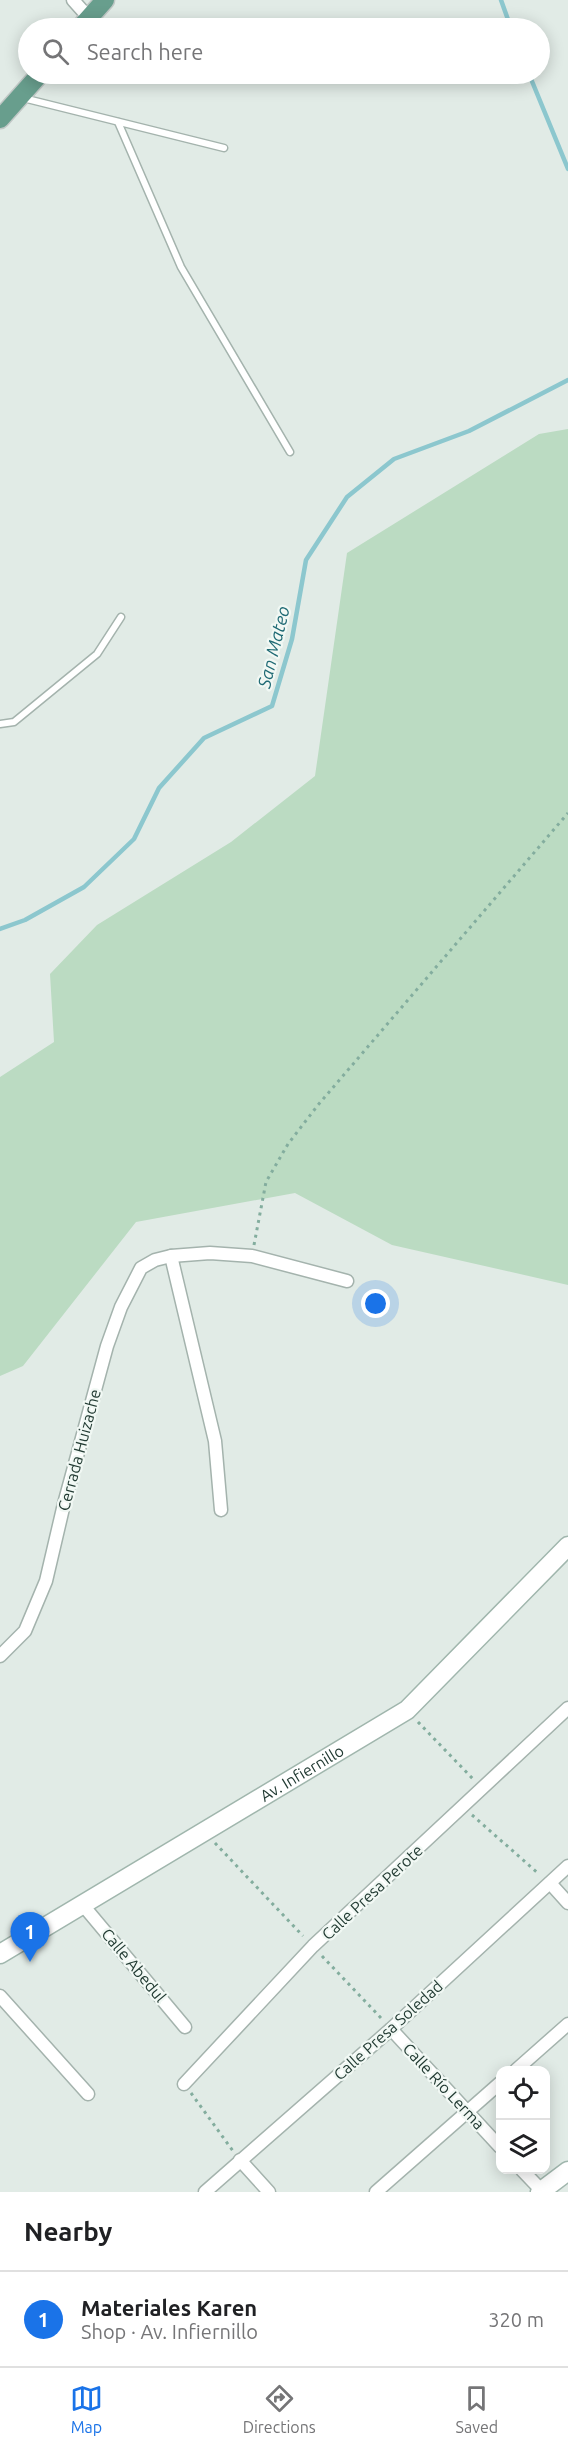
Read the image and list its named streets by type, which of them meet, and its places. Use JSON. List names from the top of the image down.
{
  "streets": {
    "street": [
      "Cerrada Huizache",
      "Av. Infiernillo",
      "Calle Presa Perote",
      "Calle Abedul",
      "Calle Presa Soledad",
      "Calle Río Lerma"
    ]
  },
  "crossings": [
    ["Av. Infiernillo", "Calle Abedul"],
    ["Av. Infiernillo", "Calle Río Lerma"],
    ["Calle Presa Perote", "Calle Río Lerma"],
    ["Calle Presa Soledad", "Calle Río Lerma"]
  ],
  "water": ["San Mateo"],
  "page": {
    "search": "Search here",
    "pins": "1",
    "heading": "Nearby",
    "list": [
      {
        "mark": "1",
        "name": "Materiales Karen",
        "note": "Shop · Av. Infiernillo",
        "value": "320 m"
      }
    ],
    "nav": ["Map", "Directions", "Saved"]
  }
}
